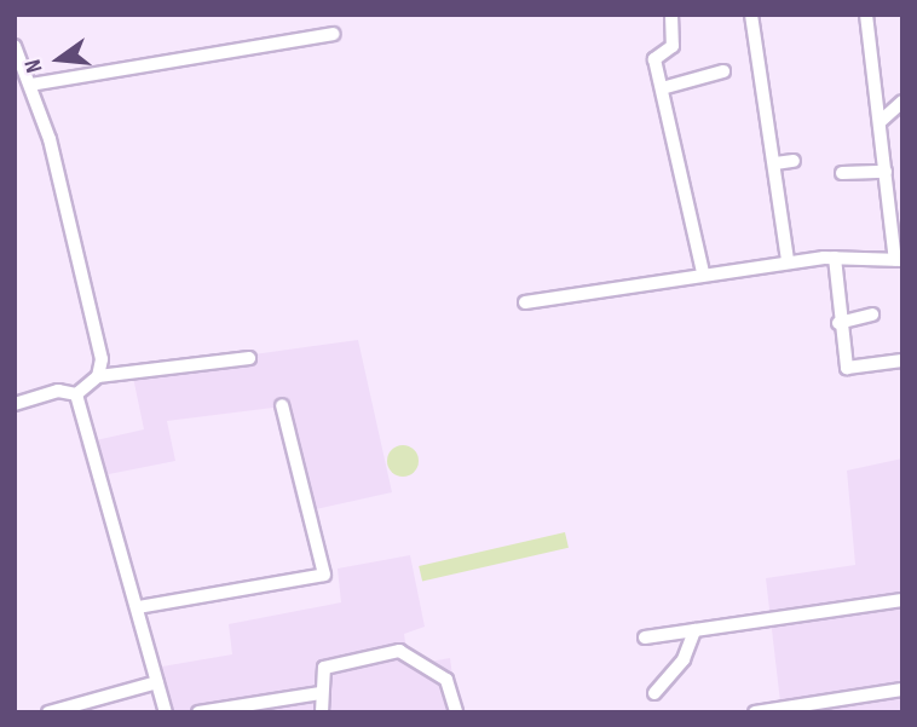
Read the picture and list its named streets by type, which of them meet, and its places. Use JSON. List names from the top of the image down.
{
  "north": "left"
}
